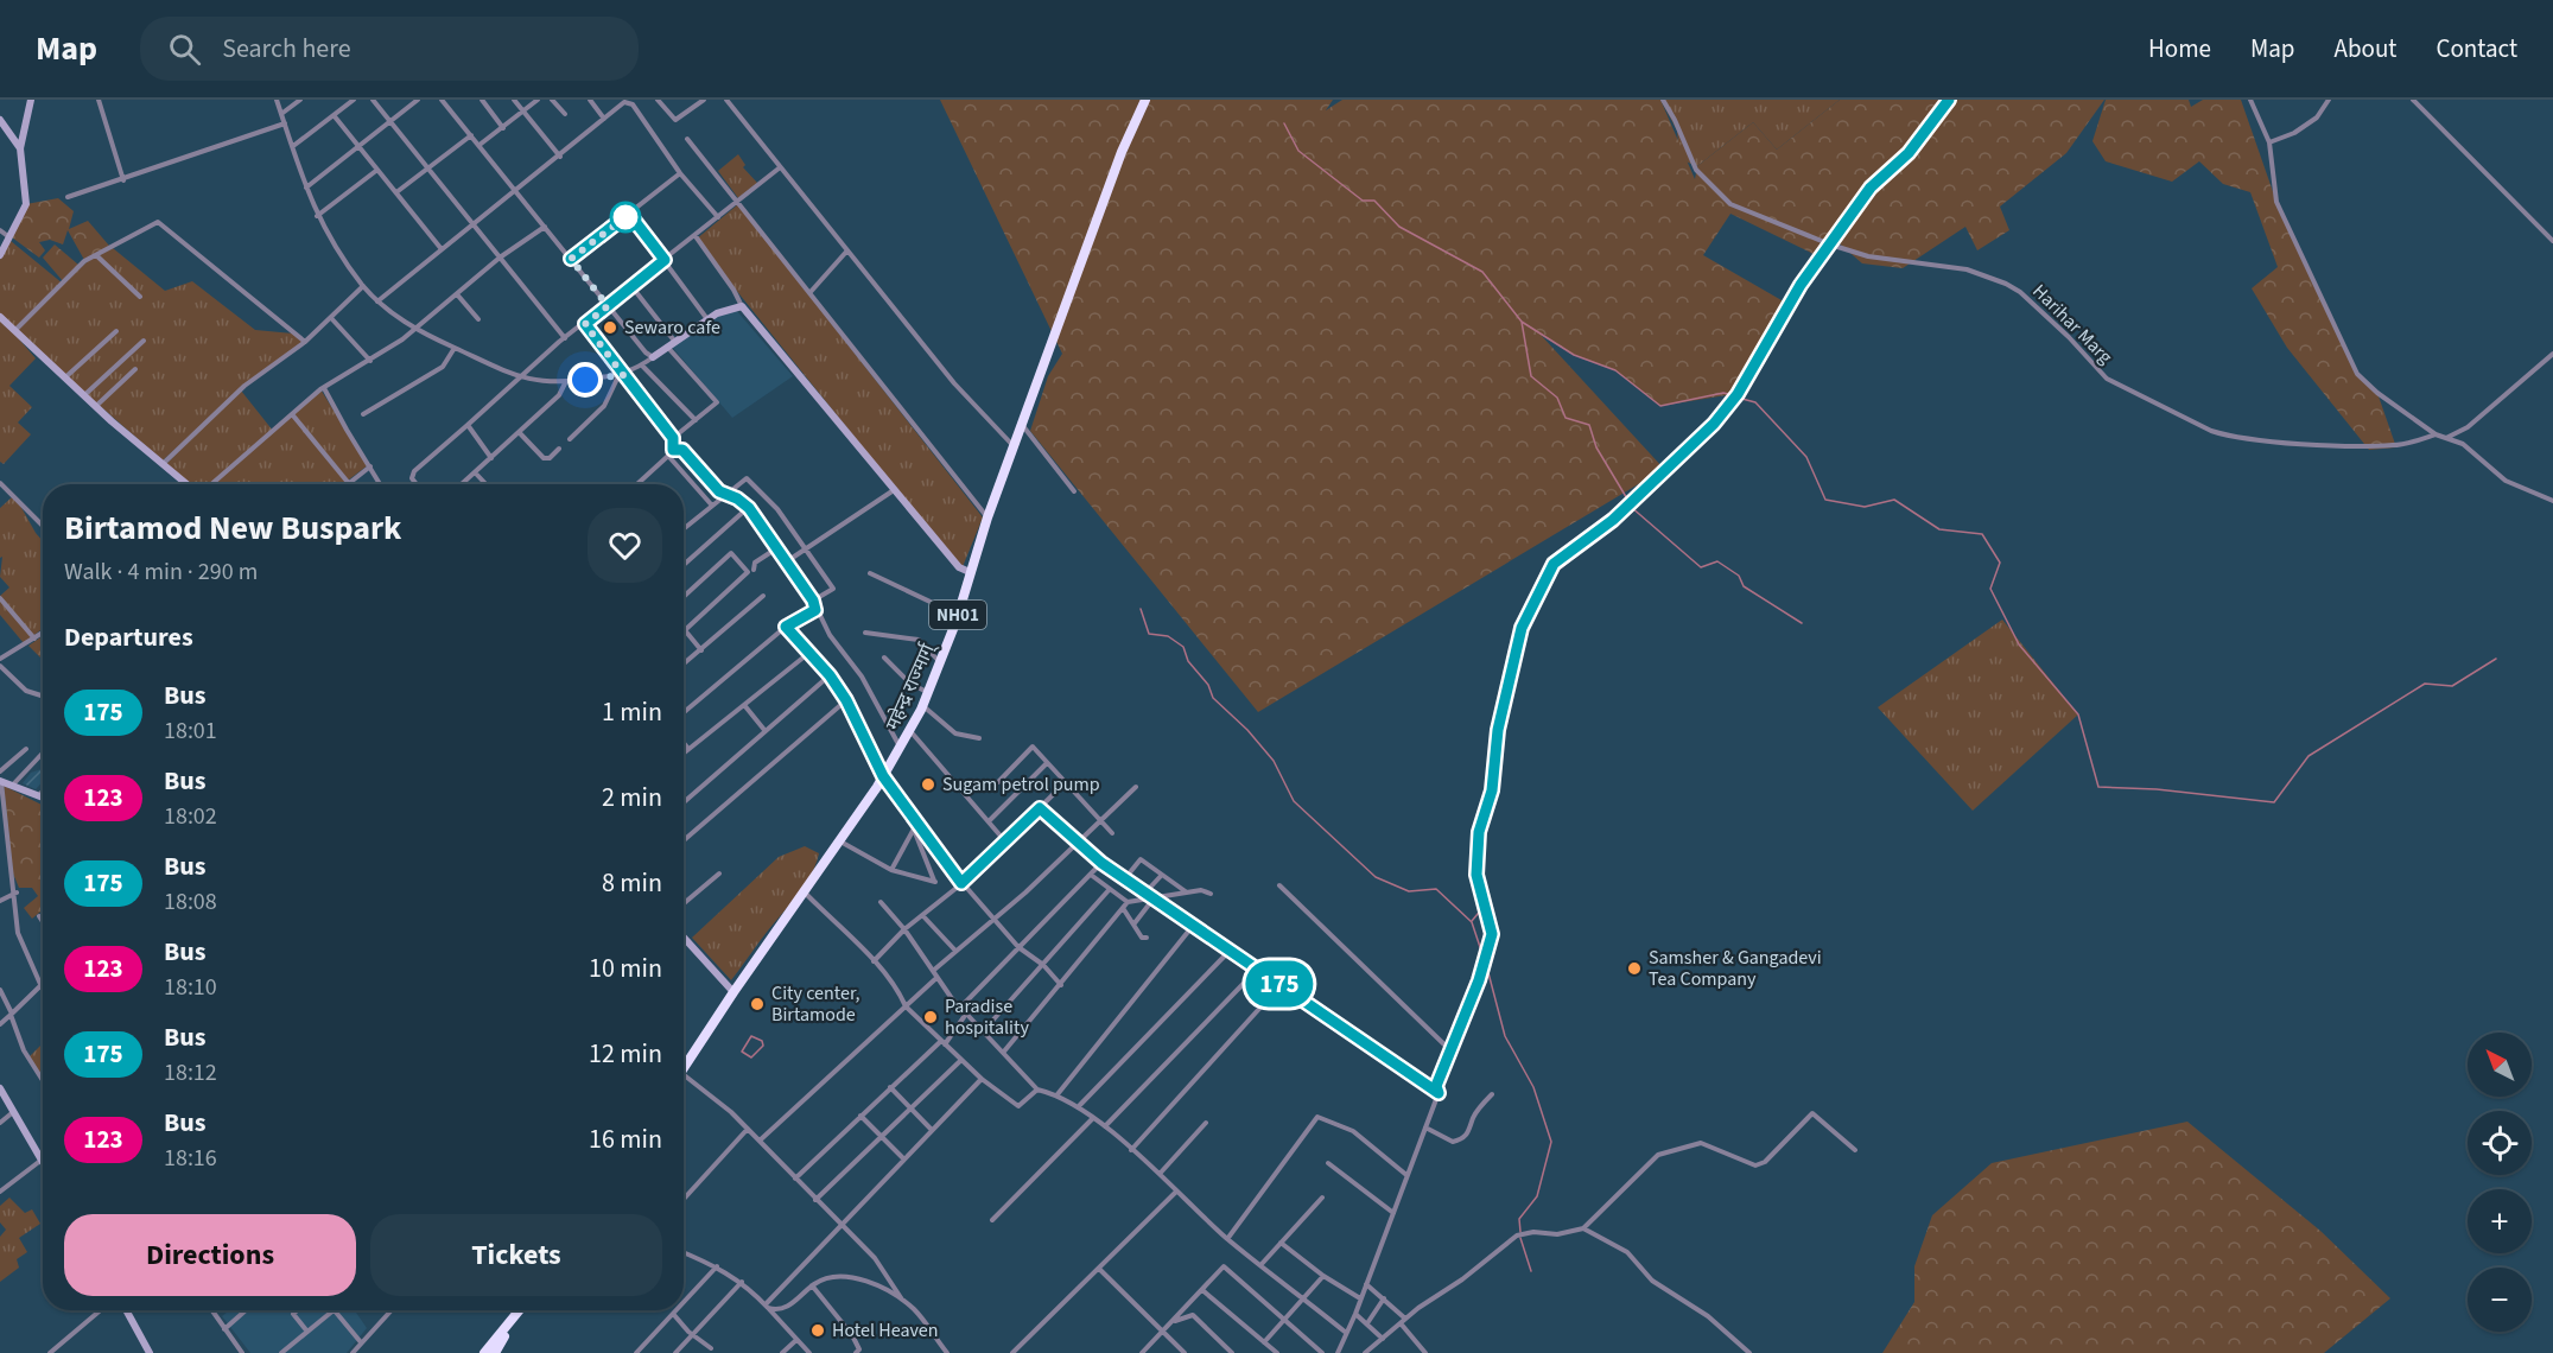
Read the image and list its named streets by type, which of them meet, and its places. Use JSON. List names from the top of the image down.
{
  "streets": {
    "highway": ["NH01", "महेन्द्र राज्मार्ग्"],
    "street": ["Harihar Marg"]
  },
  "places": [
    "Sewaro cafe",
    "Sugam petrol pump",
    "Samsher & Gangadevi Tea Company",
    "City center, Birtamode",
    "Paradise hospitality",
    "Hotel Heaven"
  ],
  "lines": ["bus line 175"],
  "north": "top left",
  "page": {
    "header": "Map",
    "search": "Search here",
    "nav": [
      "Home",
      "Map",
      "About",
      "Contact"
    ],
    "on_map": "175",
    "heading": [
      ["Birtamod New Buspark", "Walk · 4 min · 290 m"],
      "Departures"
    ],
    "list": [
      {
        "mark": "175",
        "name": "Bus",
        "note": "18:01",
        "value": "1 min"
      },
      {
        "mark": "123",
        "name": "Bus",
        "note": "18:02",
        "value": "2 min"
      },
      {
        "mark": "175",
        "name": "Bus",
        "note": "18:08",
        "value": "8 min"
      },
      {
        "mark": "123",
        "name": "Bus",
        "note": "18:10",
        "value": "10 min"
      },
      {
        "mark": "175",
        "name": "Bus",
        "note": "18:12",
        "value": "12 min"
      },
      {
        "mark": "123",
        "name": "Bus",
        "note": "18:16",
        "value": "16 min"
      }
    ],
    "map_buttons": ["+", "−"],
    "buttons": ["Directions", "Tickets"]
  }
}
